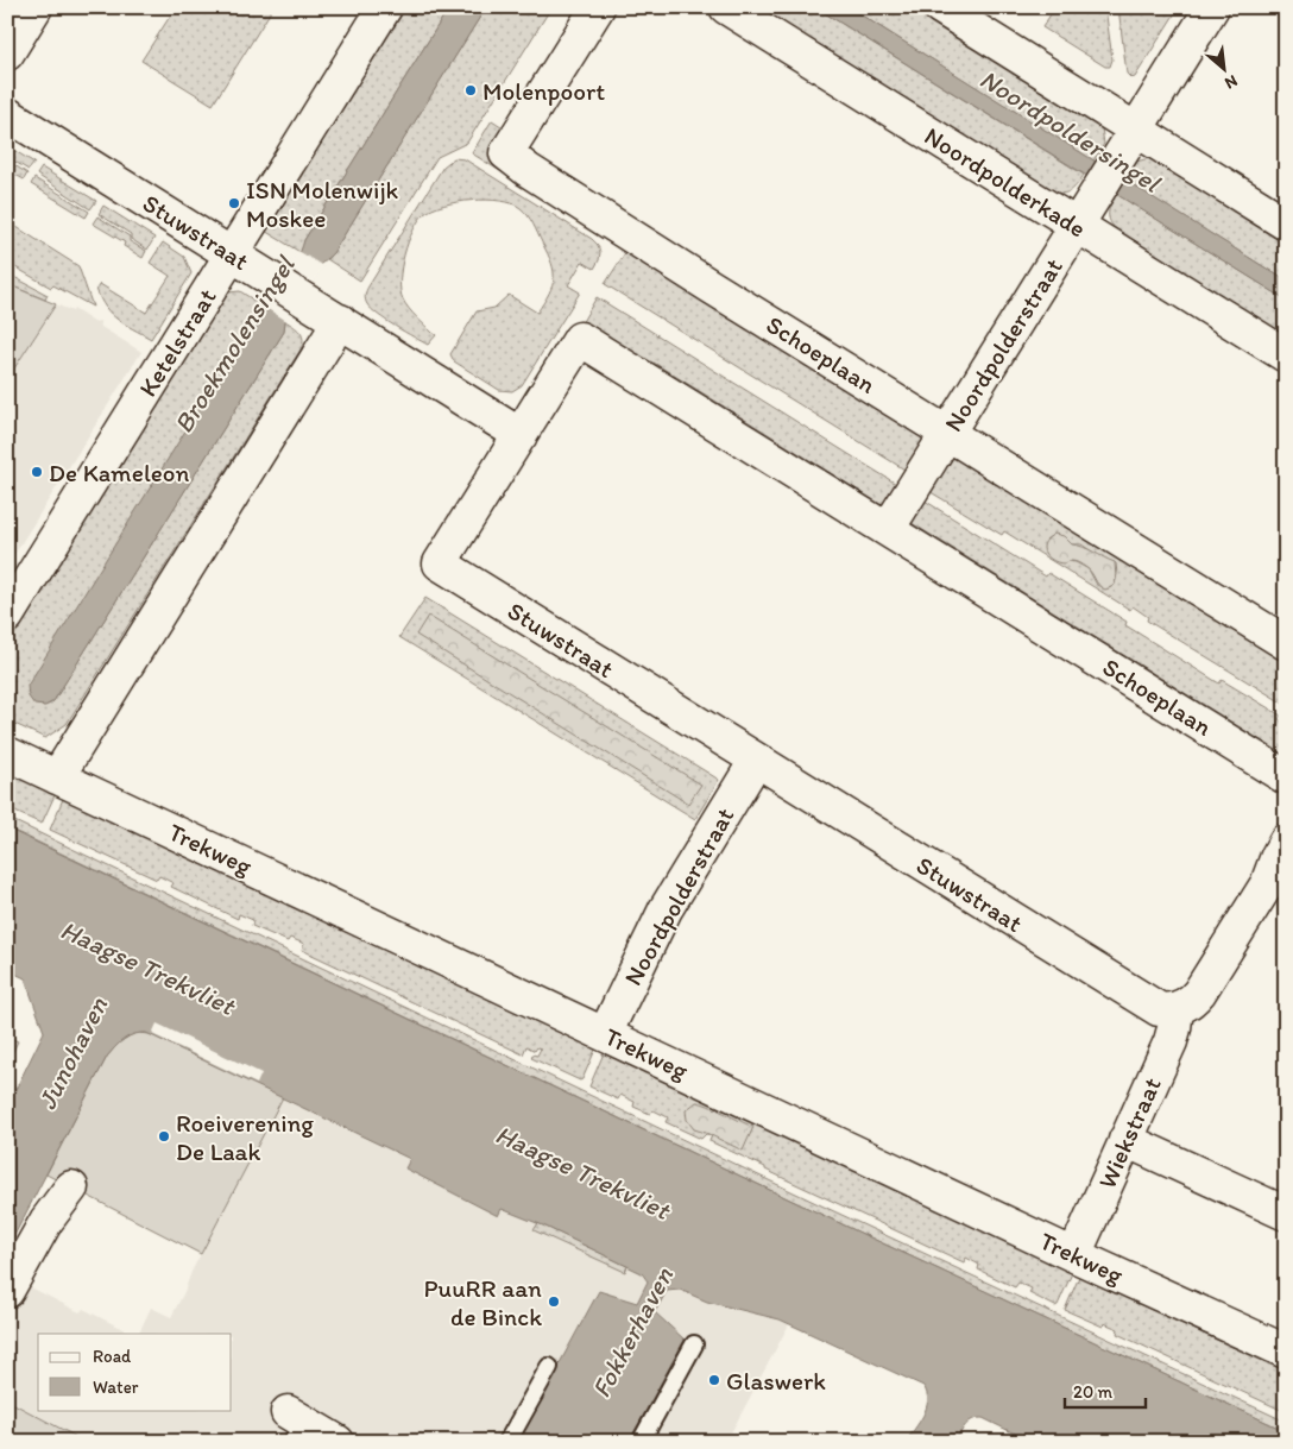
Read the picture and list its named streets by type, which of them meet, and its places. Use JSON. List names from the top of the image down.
{
  "streets": {
    "street": [
      "Noordpolderkade",
      "Stuwstraat",
      "Ketelstraat",
      "Noordpolderstraat",
      "Schoeplaan",
      "Trekweg",
      "Wiekstraat"
    ]
  },
  "crossings": [
    ["Noordpolderkade", "Noordpolderstraat"],
    ["Stuwstraat", "Ketelstraat"],
    ["Stuwstraat", "Noordpolderstraat"],
    ["Stuwstraat", "Schoeplaan"],
    ["Stuwstraat", "Wiekstraat"],
    ["Noordpolderstraat", "Schoeplaan"],
    ["Noordpolderstraat", "Trekweg"],
    ["Trekweg", "Wiekstraat"]
  ],
  "water": [
    "Noordpoldersingel",
    "Broekmolensingel",
    "Haagse Trekvliet",
    "Junohaven",
    "Fokkerhaven"
  ],
  "places": [
    "Molenpoort",
    "ISN Molenwijk Moskee",
    "De Kameleon",
    "Roeiverening De Laak",
    "PuuRR aan de Binck",
    "Glaswerk"
  ],
  "legend": ["Road", "Water"],
  "scale_bar": "20 m",
  "north": "bottom right"
}
